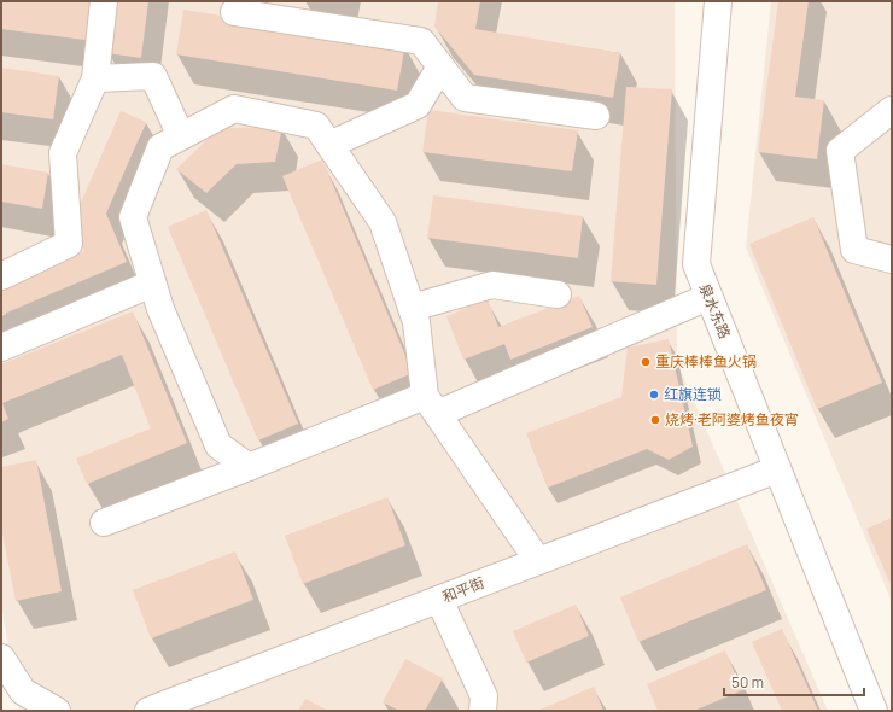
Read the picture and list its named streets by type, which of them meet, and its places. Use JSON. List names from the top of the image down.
{
  "streets": {
    "street": ["泉水东路", "和平街"]
  },
  "crossings": [
    ["泉水东路", "和平街"]
  ],
  "places": ["重庆棒棒鱼火锅", "红旗连锁", "烧烤·老阿婆烤鱼夜宵"],
  "scale_bar": "50 m"
}
